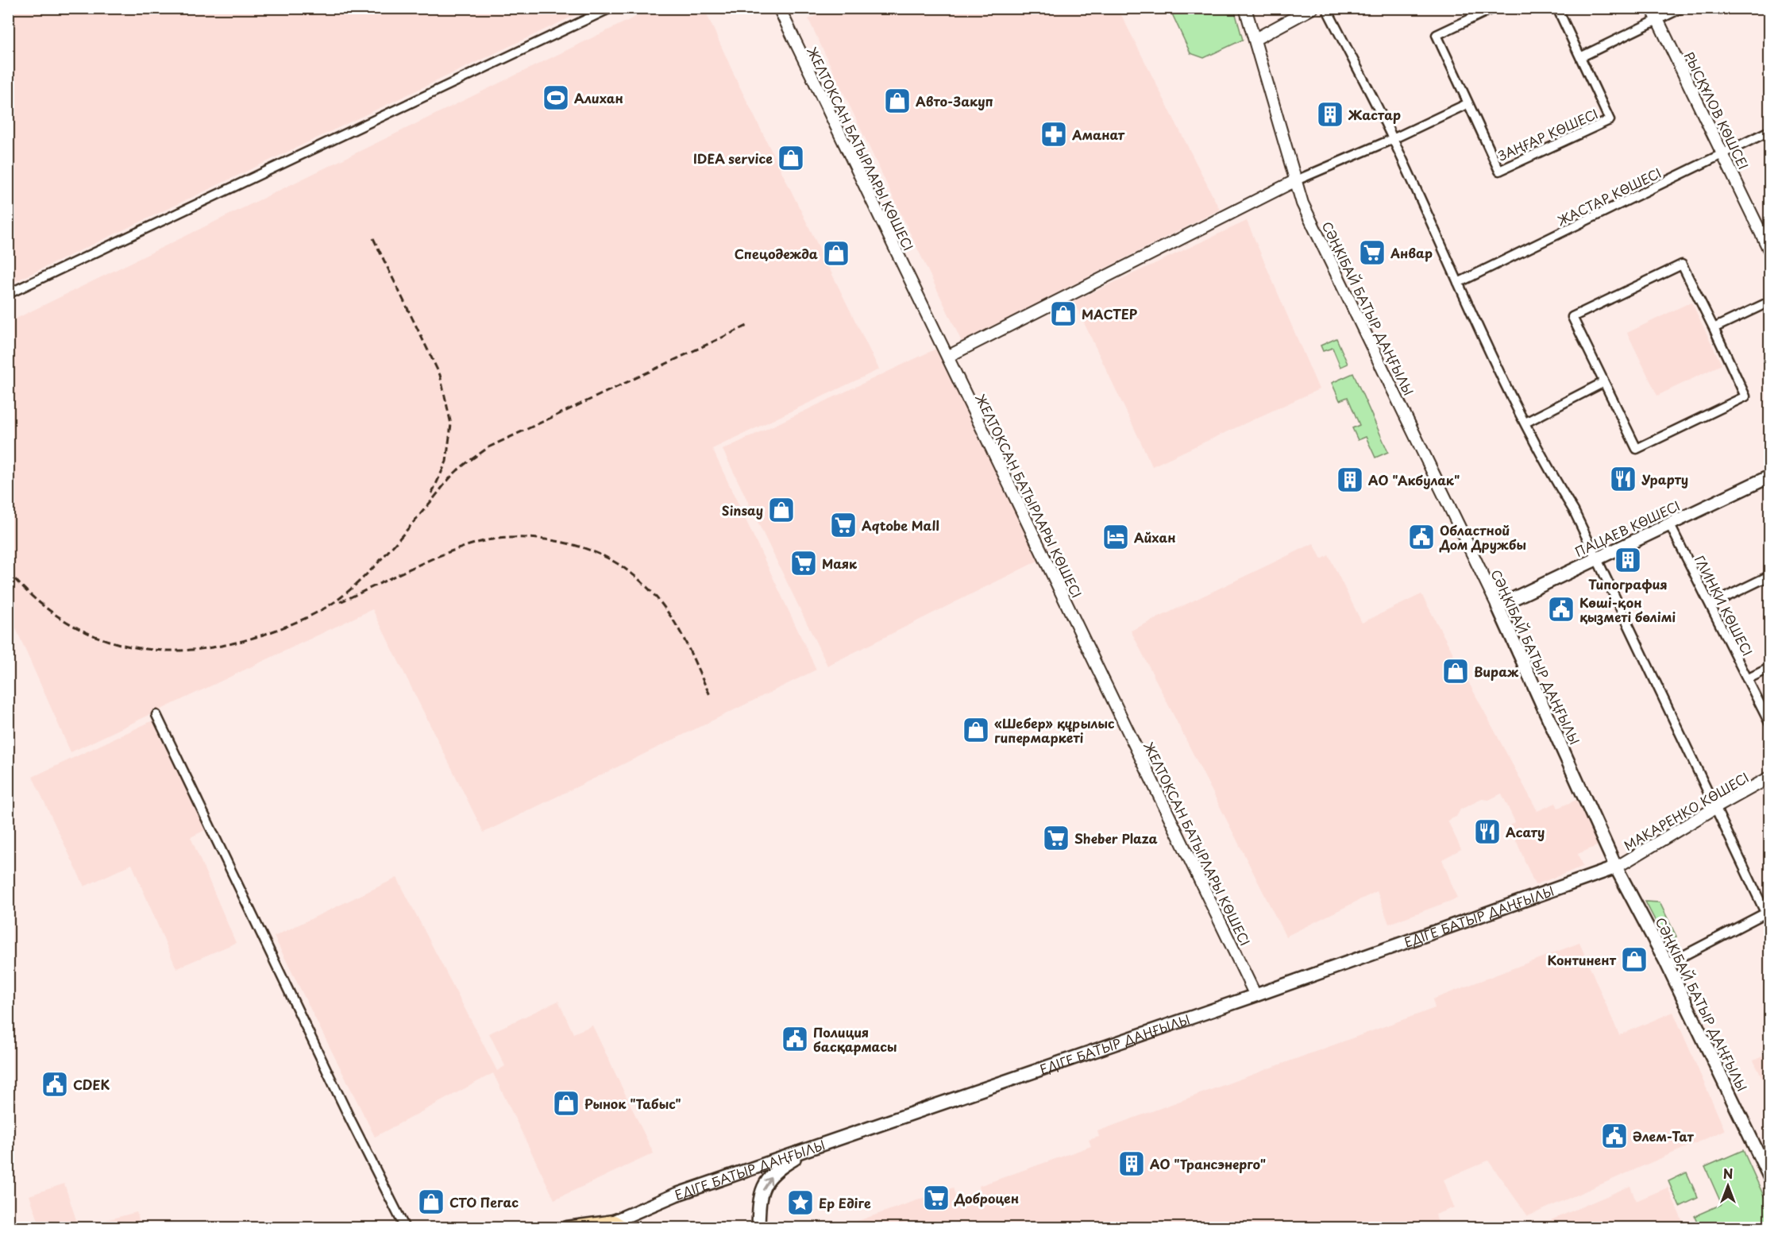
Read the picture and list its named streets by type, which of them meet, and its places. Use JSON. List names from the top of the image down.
{
  "streets": {
    "main road": ["СӘҢКІБАЙ БАТЫР ДАҢҒЫЛЫ", "ПАЦАЕВ КӨШЕСІ", "ЕДІГЕ БАТЫР ДАҢҒЫЛЫ"],
    "street": [
      "РЫСҚҰЛОВ КӨШСЕІ",
      "ЗАҢҒАР КӨШЕСІ",
      "ЖЕЛТОКСАН БАТЫРЛАРЫ КӨШЕСІ",
      "ЖАСТАР КӨШЕСІ",
      "ГЛИНКИ КӨШЕСІ",
      "МАКАРЕНКО КӨШЕСІ"
    ]
  },
  "crossings": [
    ["РЫСҚҰЛОВ КӨШСЕІ", "ЖАСТАР КӨШЕСІ"],
    ["ЖЕЛТОКСАН БАТЫРЛАРЫ КӨШЕСІ", "ЕДІГЕ БАТЫР ДАҢҒЫЛЫ"],
    ["СӘҢКІБАЙ БАТЫР ДАҢҒЫЛЫ", "ПАЦАЕВ КӨШЕСІ"],
    ["СӘҢКІБАЙ БАТЫР ДАҢҒЫЛЫ", "МАКАРЕНКО КӨШЕСІ"],
    ["СӘҢКІБАЙ БАТЫР ДАҢҒЫЛЫ", "ЕДІГЕ БАТЫР ДАҢҒЫЛЫ"],
    ["ПАЦАЕВ КӨШЕСІ", "ГЛИНКИ КӨШЕСІ"],
    ["МАКАРЕНКО КӨШЕСІ", "ЕДІГЕ БАТЫР ДАҢҒЫЛЫ"]
  ],
  "places": {
    "sports": ["Алихан"],
    "shop": [
      "Авто-Закуп",
      "IDEA service",
      "Спецодежда",
      "МАСТЕР",
      "Sinsay",
      "Вираж",
      "«Шебер» құрылыс гипермаркеті",
      "Континент",
      "Рынок \"Табыс\"",
      "СТО Пегас"
    ],
    "building": [
      "Жастар",
      "АО \"Акбулак\"",
      "Типография",
      "АО \"Трансэнерго\""
    ],
    "pharmacy": ["Аманат"],
    "supermarket": [
      "Анвар",
      "Aqtobe Mall",
      "Маяк",
      "Sheber Plaza",
      "Доброцен"
    ],
    "restaurant": ["Урарту", "Асату"],
    "hotel": ["Айхан"],
    "public building": [
      "Областной Дом Дружбы",
      "Көші-қон қызметі бөлімі",
      "Полиция басқармасы",
      "CDEK",
      "Әлем-Тат"
    ],
    "place": ["Ер Едіге"]
  },
  "north": "top"
}
